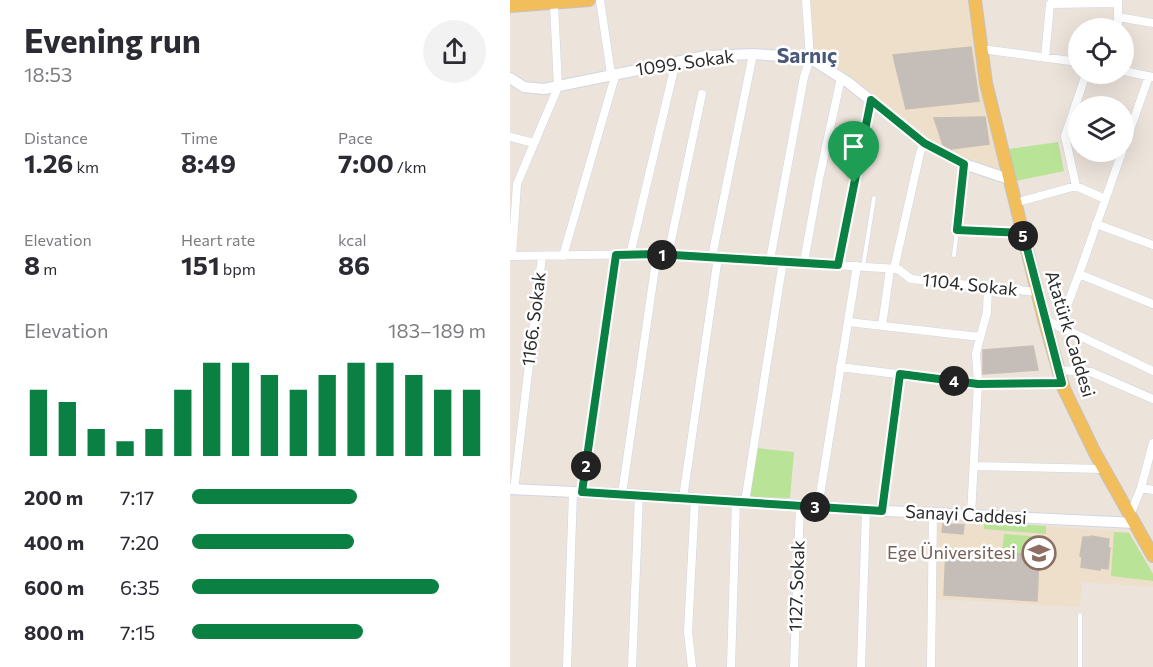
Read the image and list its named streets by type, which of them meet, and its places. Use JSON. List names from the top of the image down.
{
  "streets": {
    "main road": ["Atatürk Caddesi"],
    "street": [
      "1099. Sokak",
      "1104. Sokak",
      "1166. Sokak",
      "Sanayi Caddesi",
      "1127. Sokak"
    ]
  },
  "crossings": [
    ["1099. Sokak", "Atatürk Caddesi"],
    ["1104. Sokak", "1166. Sokak"],
    ["1104. Sokak", "Atatürk Caddesi"],
    ["1166. Sokak", "Sanayi Caddesi"],
    ["Atatürk Caddesi", "Sanayi Caddesi"],
    ["Sanayi Caddesi", "1127. Sokak"]
  ],
  "districts": ["Sarnıç"],
  "places": {
    "school or university": ["Ege Üniversitesi"]
  },
  "page": {
    "heading": ["Evening run", "18:53"],
    "stats": [
      ["Distance", "1.26 km"],
      ["Time", "8:49"],
      ["Pace", "7:00 /km"],
      ["Elevation", "8 m"],
      ["Heart rate", "151 bpm"],
      ["kcal", "86"]
    ],
    "pins": [
      "5",
      "1",
      "4",
      "2",
      "3"
    ],
    "chart": ["Elevation", "183–189 m"],
    "list": [
      {
        "name": "200 m",
        "note": "7:17"
      },
      {
        "name": "400 m",
        "note": "7:20"
      },
      {
        "name": "600 m",
        "note": "6:35"
      },
      {
        "name": "800 m",
        "note": "7:15"
      }
    ]
  }
}
